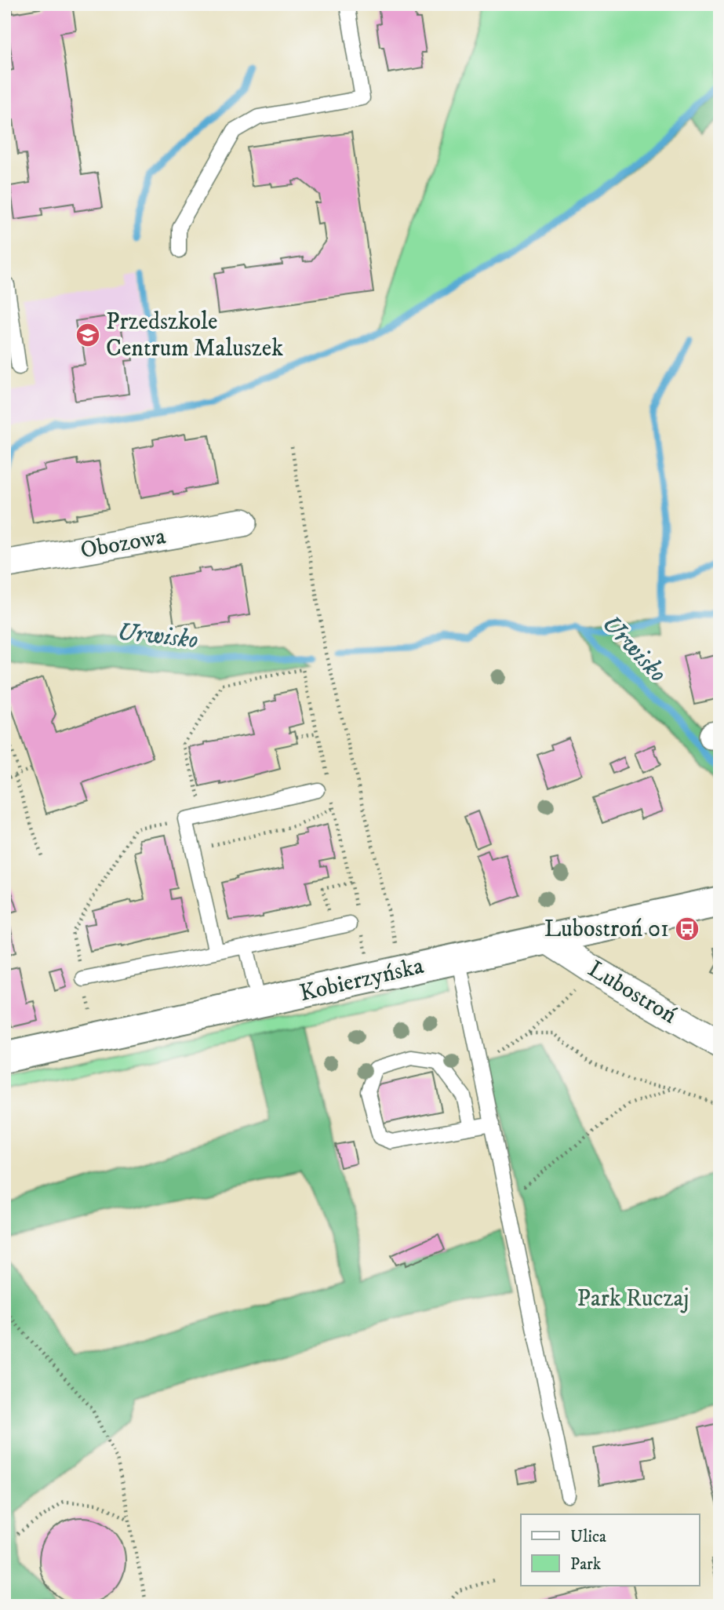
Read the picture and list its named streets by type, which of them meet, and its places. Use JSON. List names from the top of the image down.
{
  "streets": {
    "street": ["Obozowa", "Kobierzyńska", "Lubostroń"]
  },
  "crossings": [
    ["Kobierzyńska", "Lubostroń"]
  ],
  "water": ["Urwisko"],
  "parks": ["Park Ruczaj"],
  "places": {
    "school or university": ["Przedszkole Centrum Maluszek"],
    "bus stop": ["Lubostroń 01"]
  },
  "legend": ["Ulica", "Park"]
}
